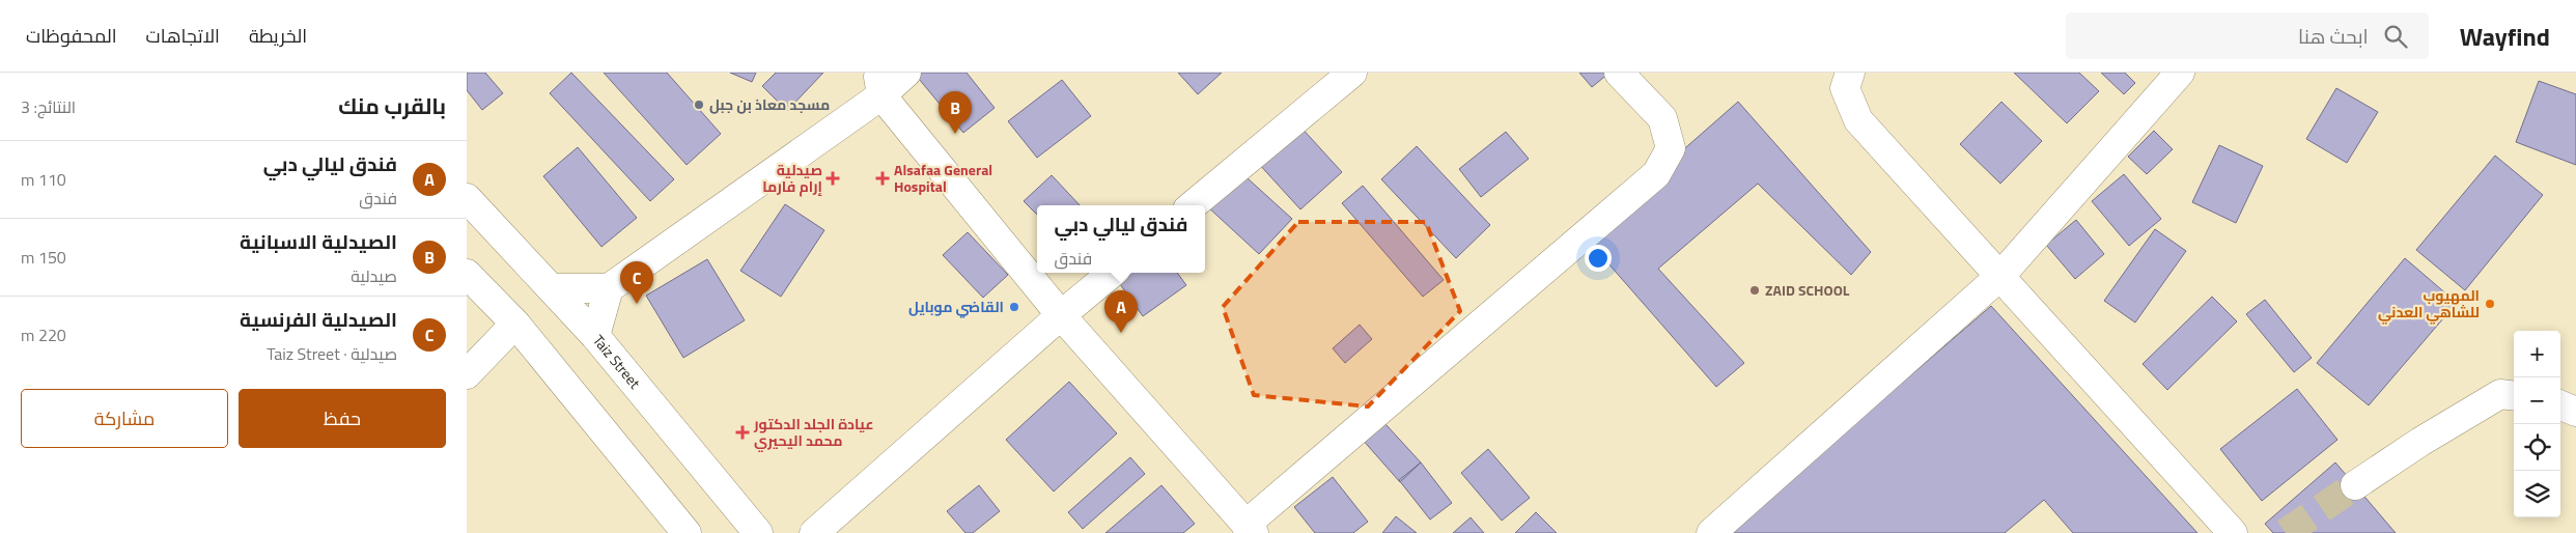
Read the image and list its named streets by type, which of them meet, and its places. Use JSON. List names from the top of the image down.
{
  "streets": {
    "main road": ["Taiz Street"]
  },
  "places": {
    "other": [
      "مسجد معاذ بن جبل",
      "ZAID SCHOOL",
      "المهيوب للشاهي العدني",
      "القاضي موبايل"
    ],
    "health": ["صيدلية إرام فارما", "Alsafaa General Hospital", "عيادة الجلد الدكتور محمد اليحيري"]
  },
  "page": {
    "header": "Wayfind",
    "search": "ابحث هنا",
    "nav": ["الخريطة", "الاتجاهات", "المحفوظات"],
    "heading": ["بالقرب منك", "النتائج: 3"],
    "pins": ["B", "C", "A"],
    "list": [
      {
        "mark": "A",
        "name": "فندق ليالي دبي",
        "note": "فندق",
        "value": "110 m"
      },
      {
        "mark": "B",
        "name": "الصيدلية الاسبانية",
        "note": "صيدلية",
        "value": "150 m"
      },
      {
        "mark": "C",
        "name": "الصيدلية الفرنسية",
        "note": "صيدلية · Taiz Street",
        "value": "220 m"
      }
    ],
    "popup": ["فندق ليالي دبي", "فندق"],
    "map_buttons": ["+", "−"],
    "buttons": ["حفظ", "مشاركة"]
  }
}
